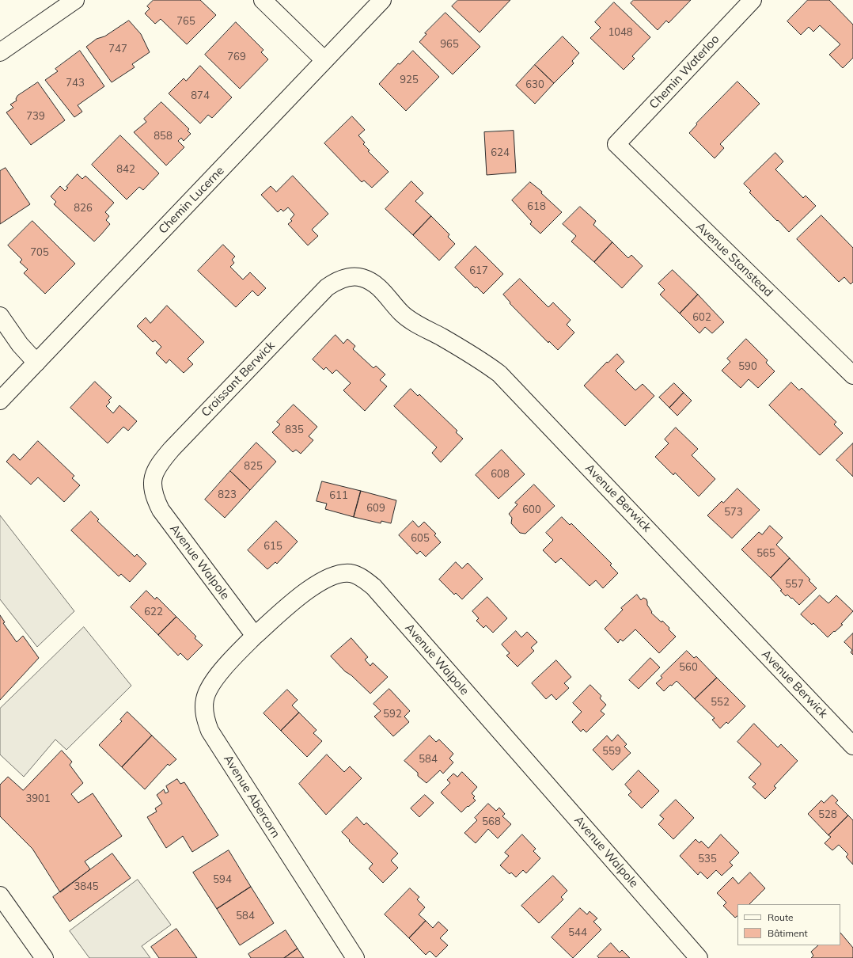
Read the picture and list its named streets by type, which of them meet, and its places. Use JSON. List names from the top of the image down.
{
  "streets": {
    "street": [
      "Chemin Waterloo",
      "Chemin Lucerne",
      "Avenue Stanstead",
      "Croissant Berwick",
      "Avenue Berwick",
      "Avenue Walpole",
      "Avenue Abercorn"
    ]
  },
  "crossings": [
    ["Chemin Waterloo", "Avenue Stanstead"],
    ["Croissant Berwick", "Avenue Berwick"],
    ["Croissant Berwick", "Avenue Walpole"],
    ["Avenue Walpole", "Avenue Abercorn"]
  ],
  "house_numbers": [
    "765",
    "1048",
    "965",
    "747",
    "769",
    "925",
    "743",
    "630",
    "874",
    "739",
    "858",
    "624",
    "842",
    "618",
    "826",
    "705",
    "617",
    "602",
    "590",
    "835",
    "825",
    "608",
    "823",
    "611",
    "609",
    "600",
    "573",
    "605",
    "615",
    "565",
    "557",
    "622",
    "560",
    "552",
    "592",
    "559",
    "584",
    "3901",
    "528",
    "568",
    "535",
    "594",
    "3845",
    "584",
    "544"
  ],
  "legend": ["Route", "Bâtiment"]
}
